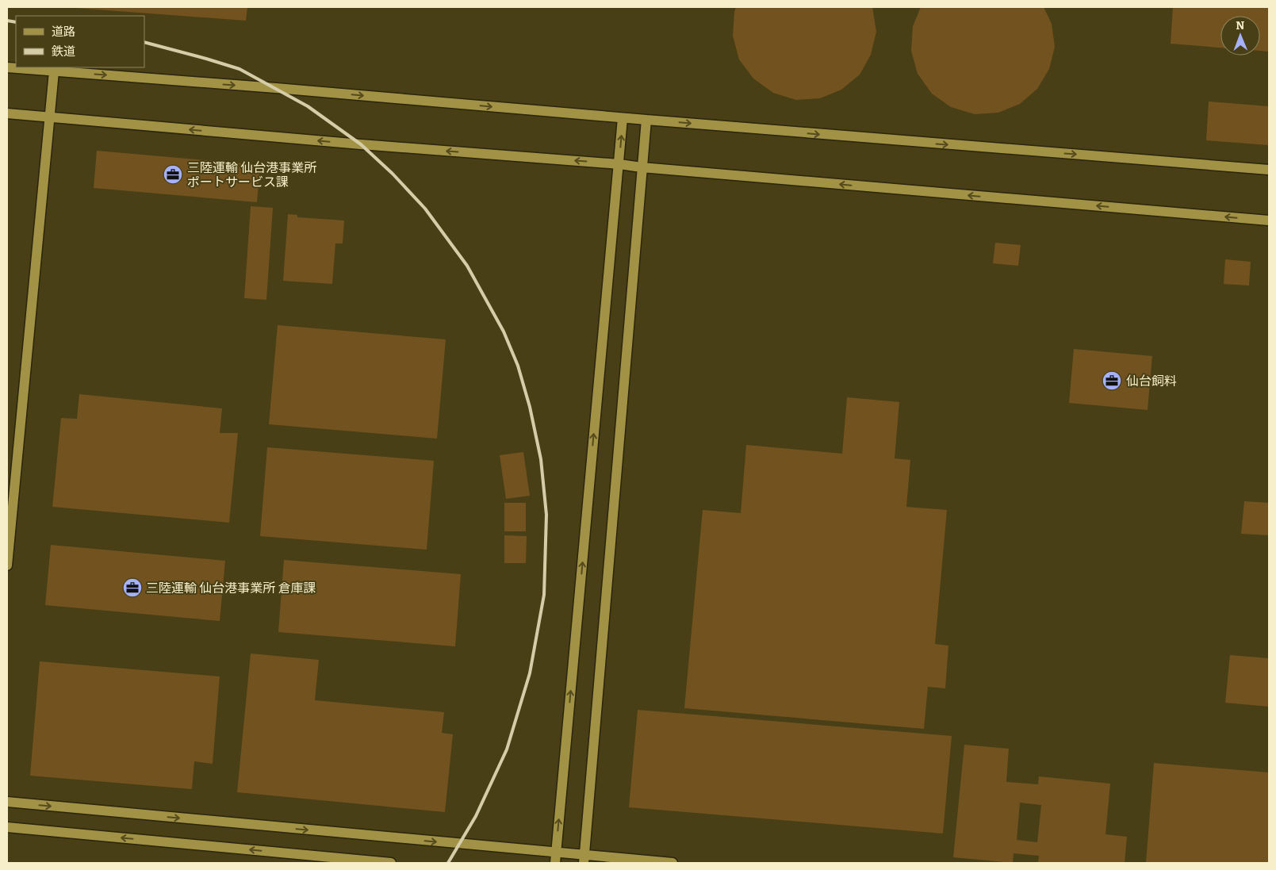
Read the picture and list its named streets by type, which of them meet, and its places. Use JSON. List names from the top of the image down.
{
  "places": {
    "office": ["三陸運輸 仙台港事業所 ポートサービス課", "仙台飼料", "三陸運輸 仙台港事業所 倉庫課"]
  },
  "legend": ["道路", "鉄道"],
  "north": "top"
}
